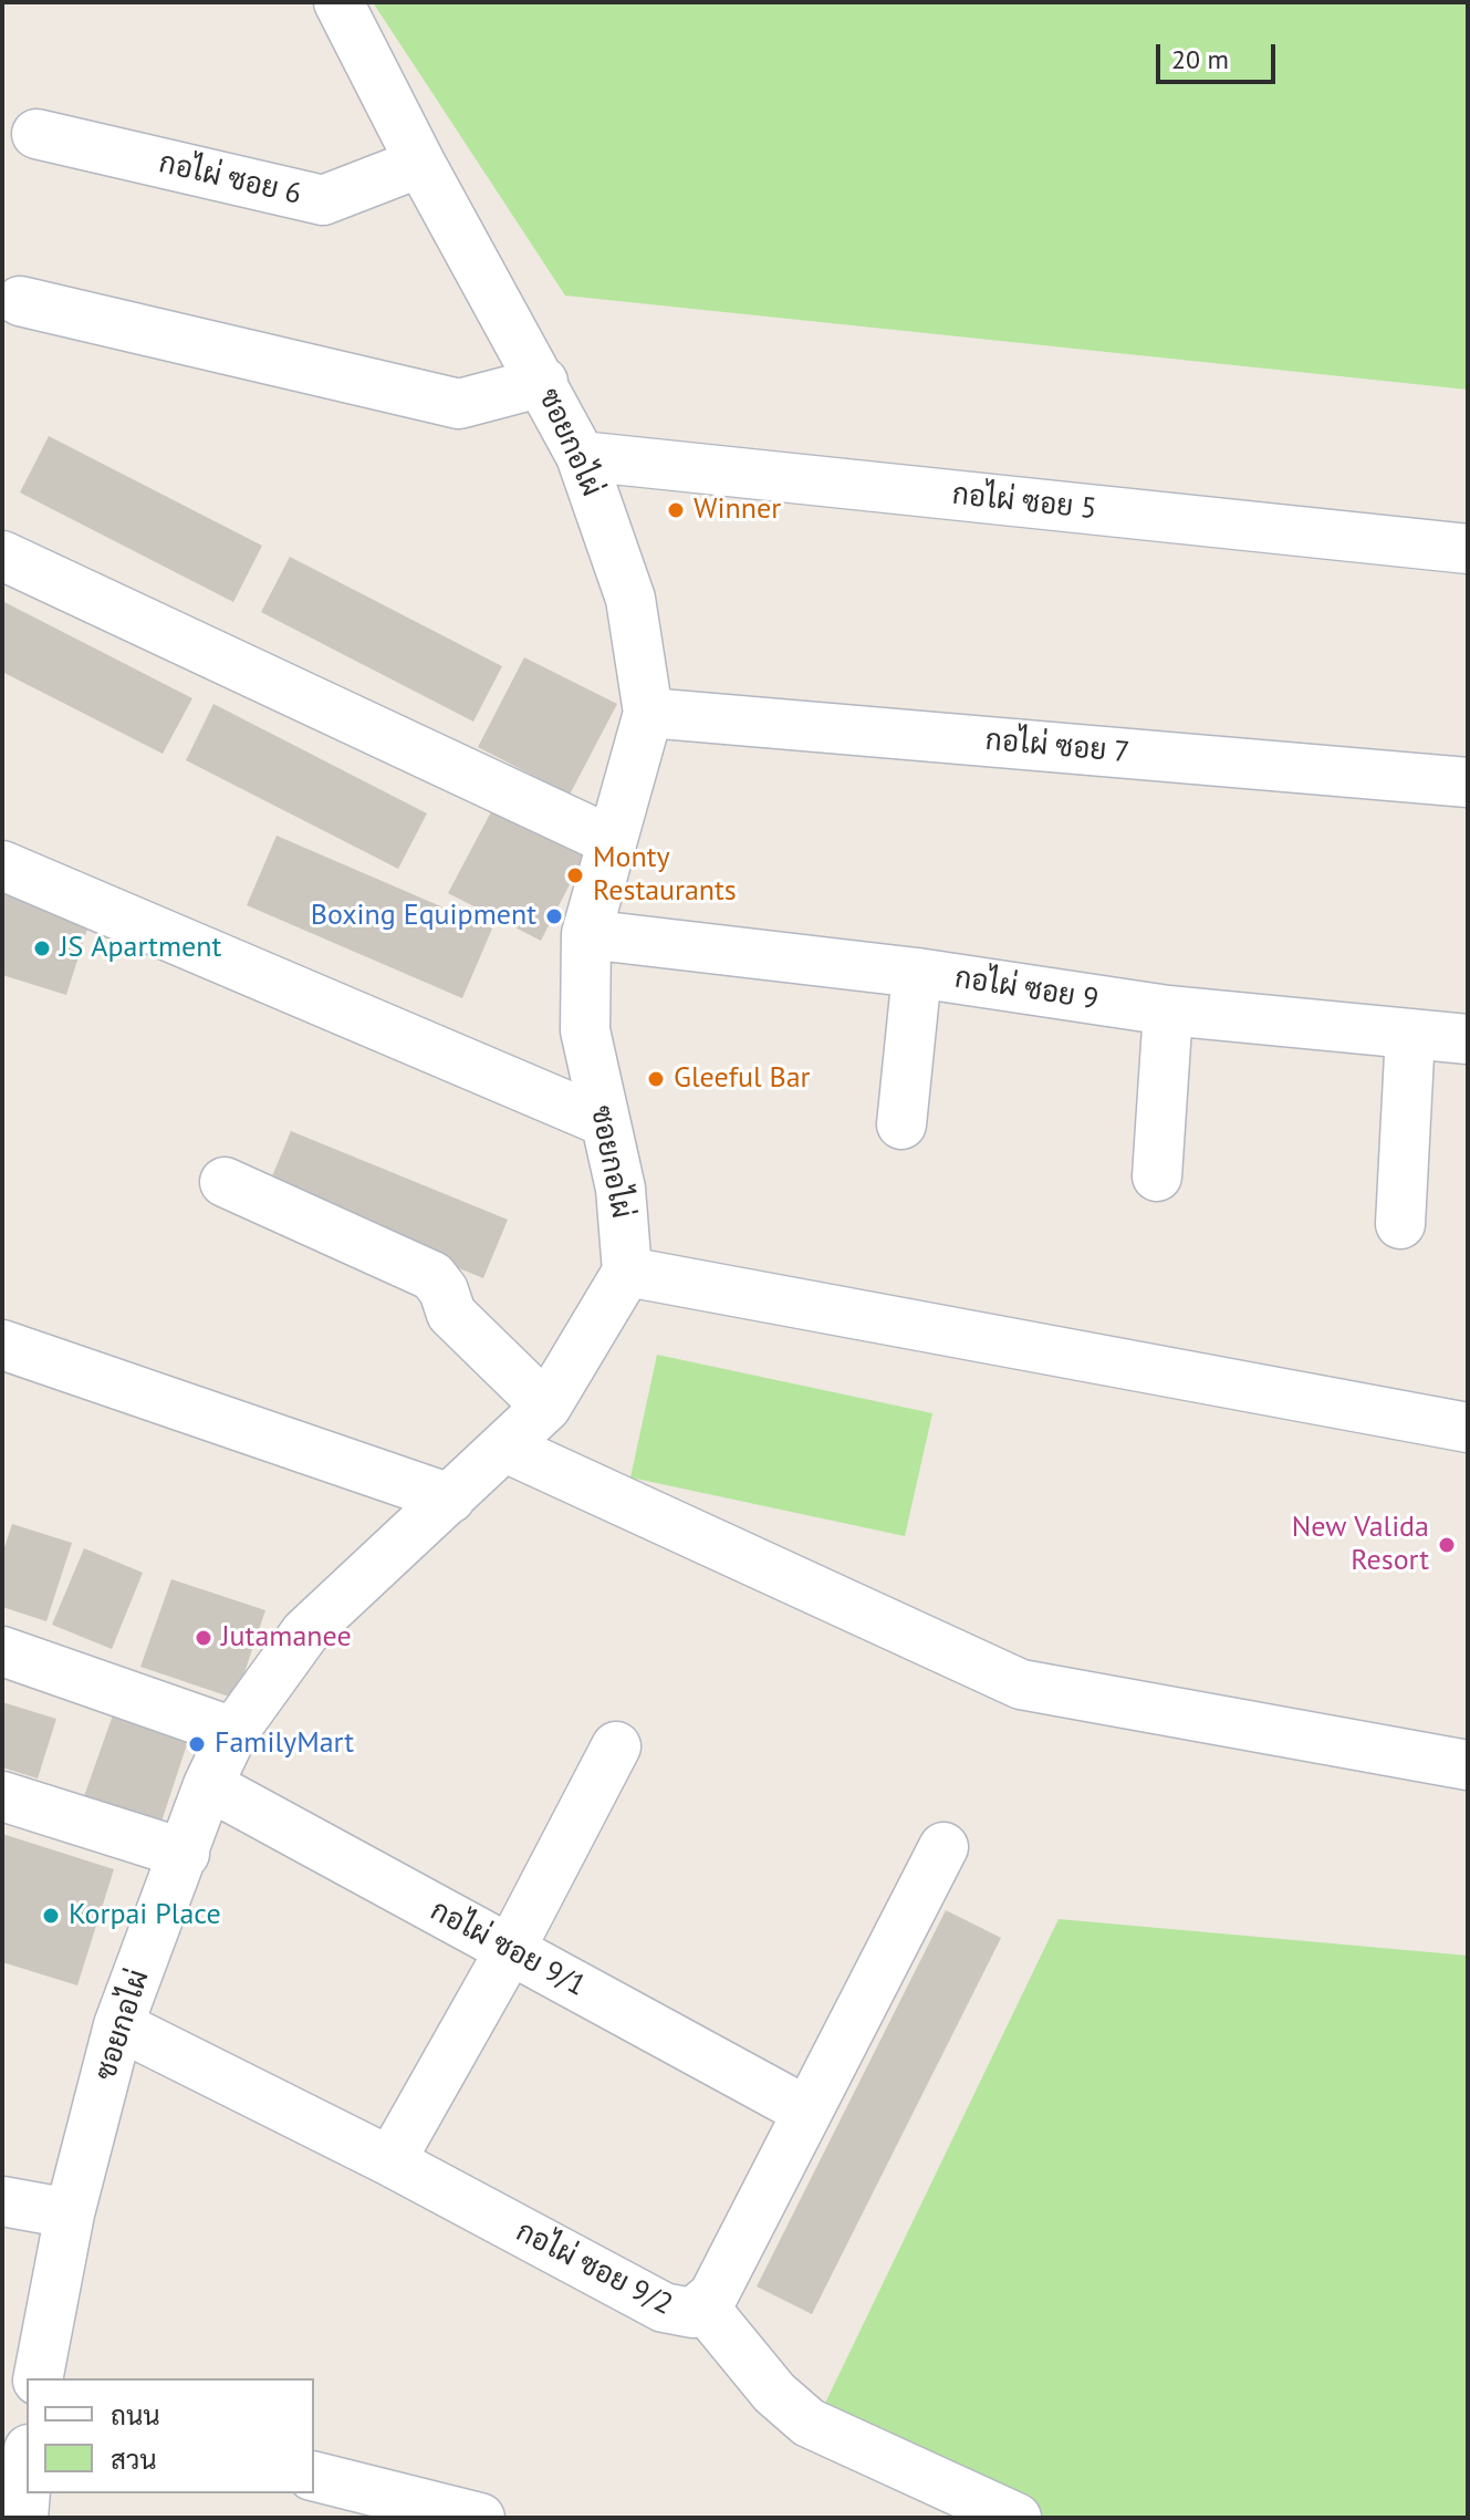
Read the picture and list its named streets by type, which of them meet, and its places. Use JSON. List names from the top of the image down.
{
  "streets": {
    "street": [
      "กอไผ่ ซอย 6",
      "ซอยกอไผ่",
      "กอไผ่ ซอย 5",
      "กอไผ่ ซอย 7",
      "กอไผ่ ซอย 9",
      "กอไผ่ ซอย 9/1",
      "กอไผ่ ซอย 9/2"
    ]
  },
  "crossings": [
    ["กอไผ่ ซอย 6", "ซอยกอไผ่"],
    ["ซอยกอไผ่", "กอไผ่ ซอย 5"],
    ["ซอยกอไผ่", "กอไผ่ ซอย 7"],
    ["ซอยกอไผ่", "กอไผ่ ซอย 9"],
    ["ซอยกอไผ่", "กอไผ่ ซอย 9/1"],
    ["ซอยกอไผ่", "กอไผ่ ซอย 9/2"],
    ["กอไผ่ ซอย 9/1", "กอไผ่ ซอย 9/2"]
  ],
  "places": [
    "Winner",
    "Monty Restaurants",
    "Boxing Equipment",
    "JS Apartment",
    "Gleeful Bar",
    "New Valida Resort",
    "Jutamanee",
    "FamilyMart",
    "Korpai Place"
  ],
  "legend": ["ถนน", "สวน"],
  "scale_bar": "20 m"
}
